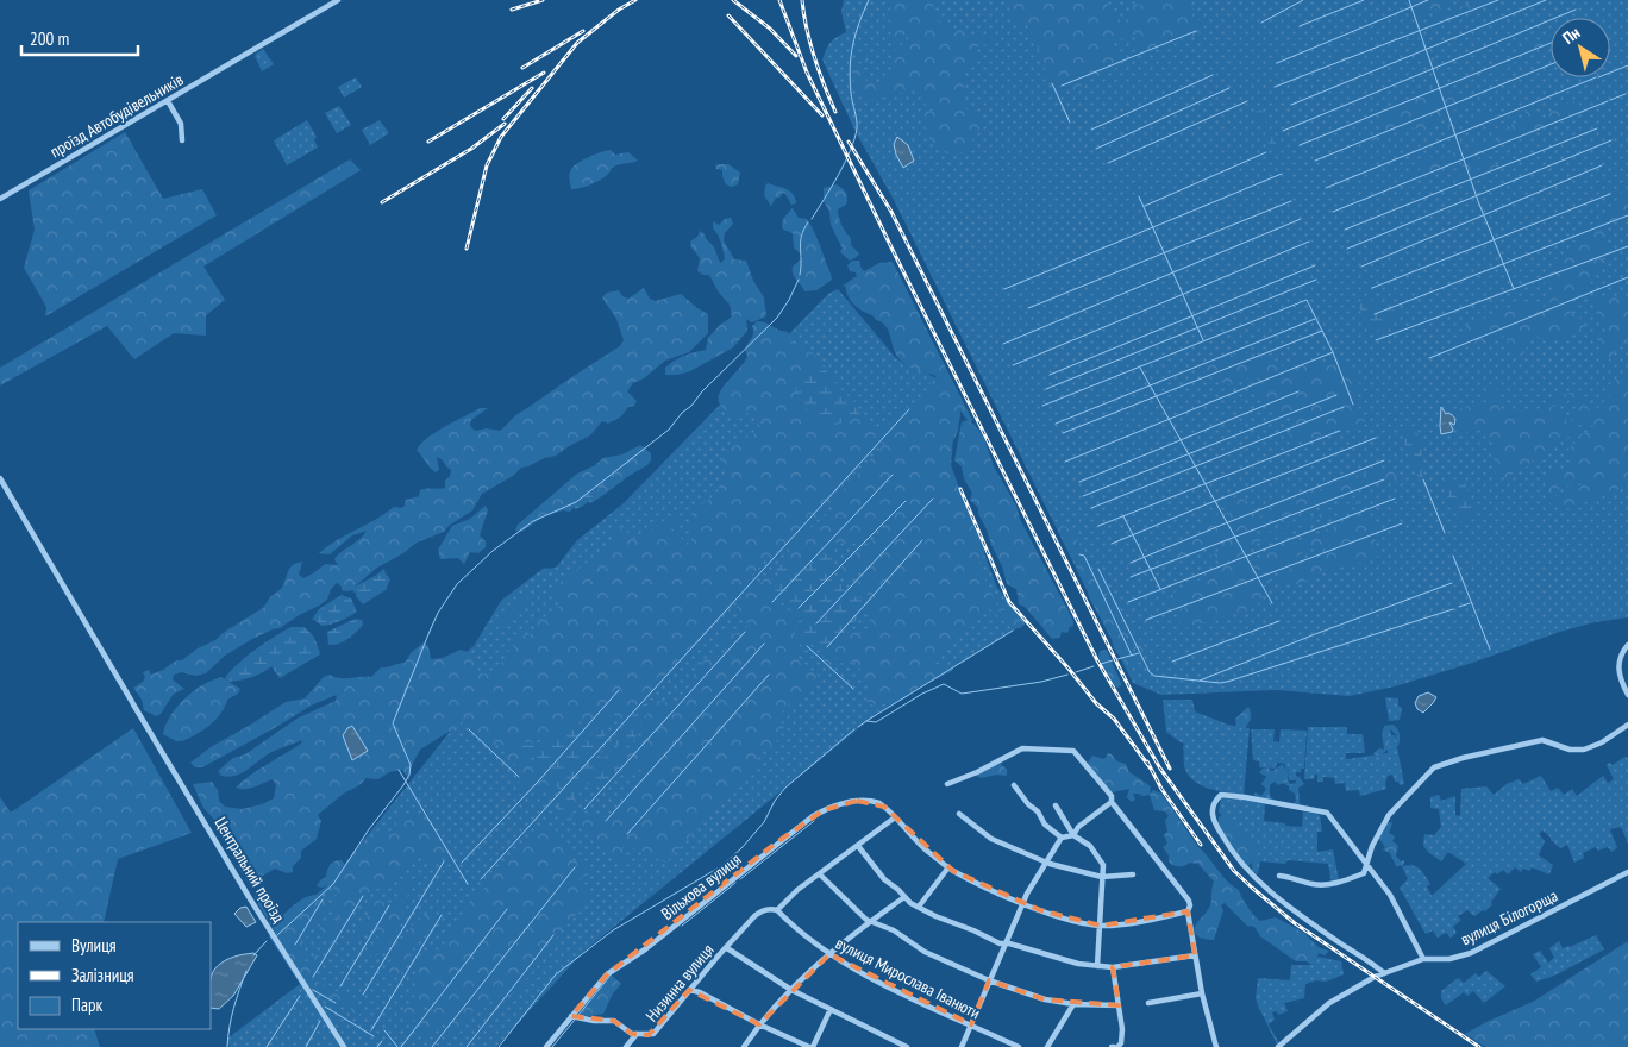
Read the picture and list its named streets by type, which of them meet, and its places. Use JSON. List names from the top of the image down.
{
  "streets": {
    "street": [
      "проїзд Автобудівельників",
      "Центральний проїзд",
      "Вільхова вулиця",
      "вулиця Білогорща",
      "вулиця Мирослава Іванюти",
      "Низинна вулиця"
    ]
  },
  "crossings": [
    ["Вільхова вулиця", "Низинна вулиця"],
    ["вулиця Мирослава Іванюти", "Низинна вулиця"]
  ],
  "legend": ["Вулиця", "Залізниця", "Парк"],
  "scale_bar": "200 m",
  "north": "top left"
}
